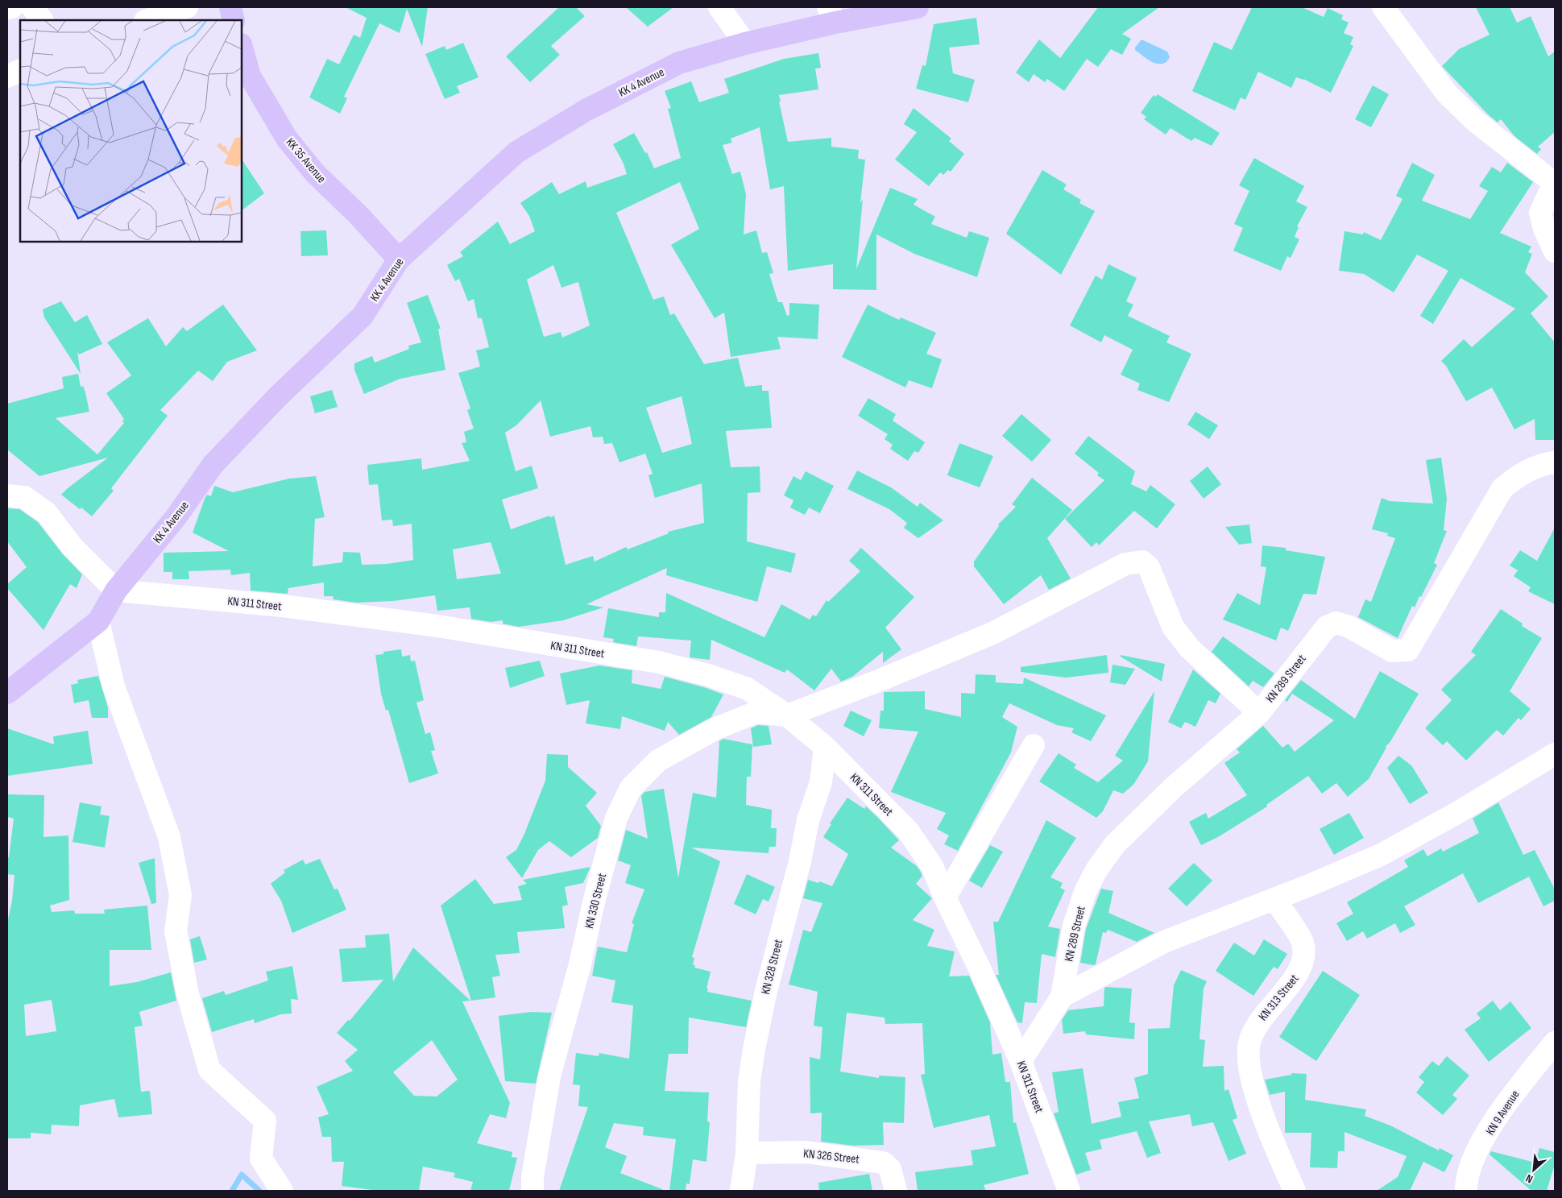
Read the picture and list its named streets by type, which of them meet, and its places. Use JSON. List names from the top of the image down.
{
  "streets": {
    "main road": ["KK 4 Avenue", "KK 35 Avenue"],
    "street": [
      "KN 311 Street",
      "KN 289 Street",
      "KN 330 Street",
      "KN 328 Street",
      "KN 313 Street",
      "KN 9 Avenue",
      "KN 326 Street"
    ]
  },
  "crossings": [
    ["KK 4 Avenue", "KK 35 Avenue"],
    ["KK 4 Avenue", "KN 311 Street"],
    ["KN 311 Street", "KN 330 Street"],
    ["KN 311 Street", "KN 328 Street"],
    ["KN 328 Street", "KN 326 Street"]
  ],
  "north": "bottom left"
}
